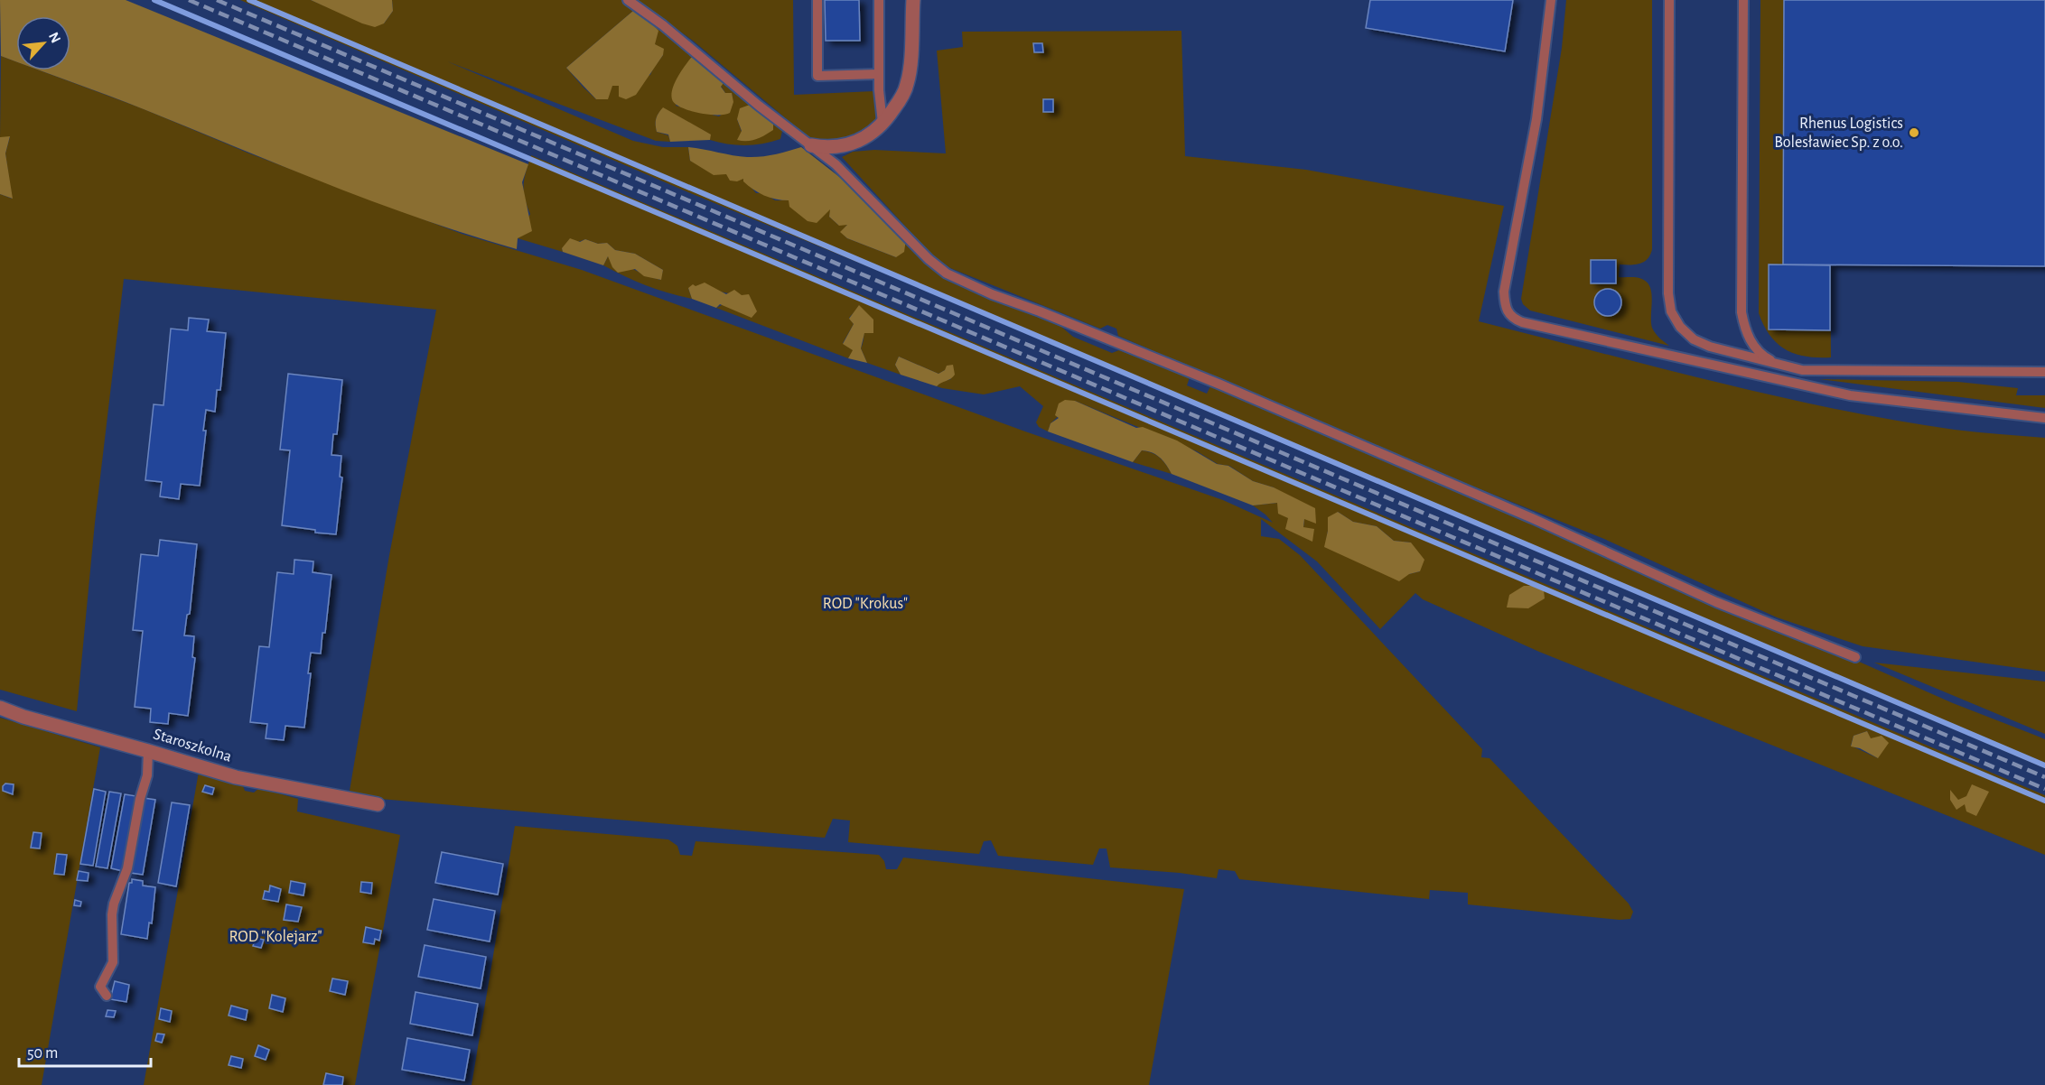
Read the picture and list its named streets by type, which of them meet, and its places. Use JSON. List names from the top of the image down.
{
  "streets": {
    "street": ["Staroszkolna"]
  },
  "parks": ["ROD \"Krokus\"", "ROD \"Kolejarz\""],
  "places": ["Rhenus Logistics Bolesławiec Sp. z o.o."],
  "scale_bar": "50 m",
  "north": "top right"
}
